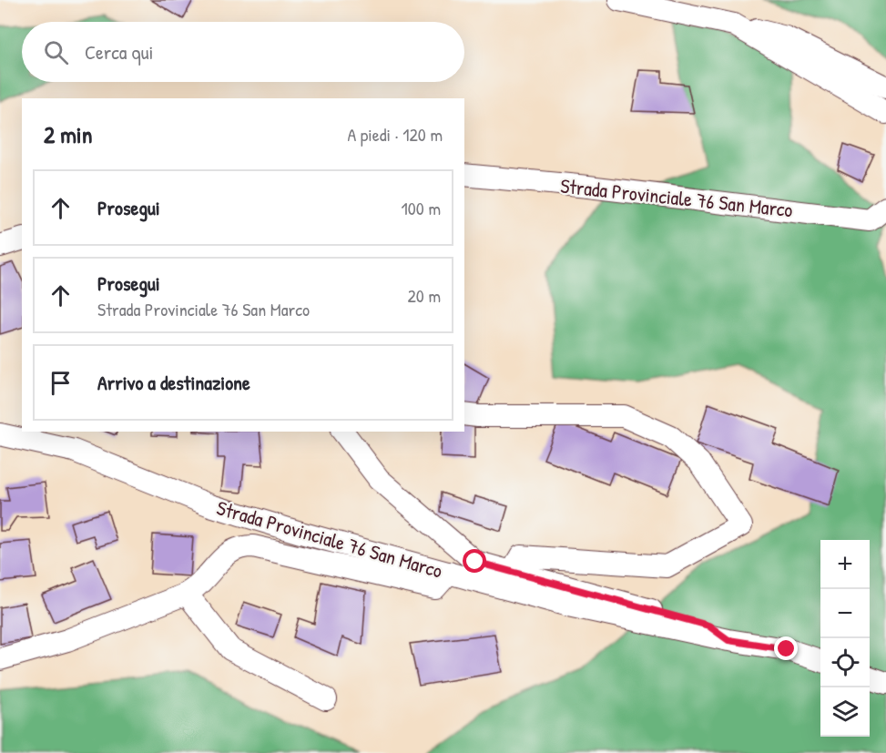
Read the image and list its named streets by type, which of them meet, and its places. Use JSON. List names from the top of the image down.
{
  "streets": {
    "street": ["Strada Provinciale 76 San Marco"]
  },
  "page": {
    "search": "Cerca qui",
    "heading": ["2 min", "A piedi · 120 m"],
    "list": [
      ["Prosegui", "100 m"],
      ["Prosegui", "Strada Provinciale 76 San Marco", "20 m"],
      "Arrivo a destinazione"
    ],
    "map_buttons": ["+", "−"]
  }
}
